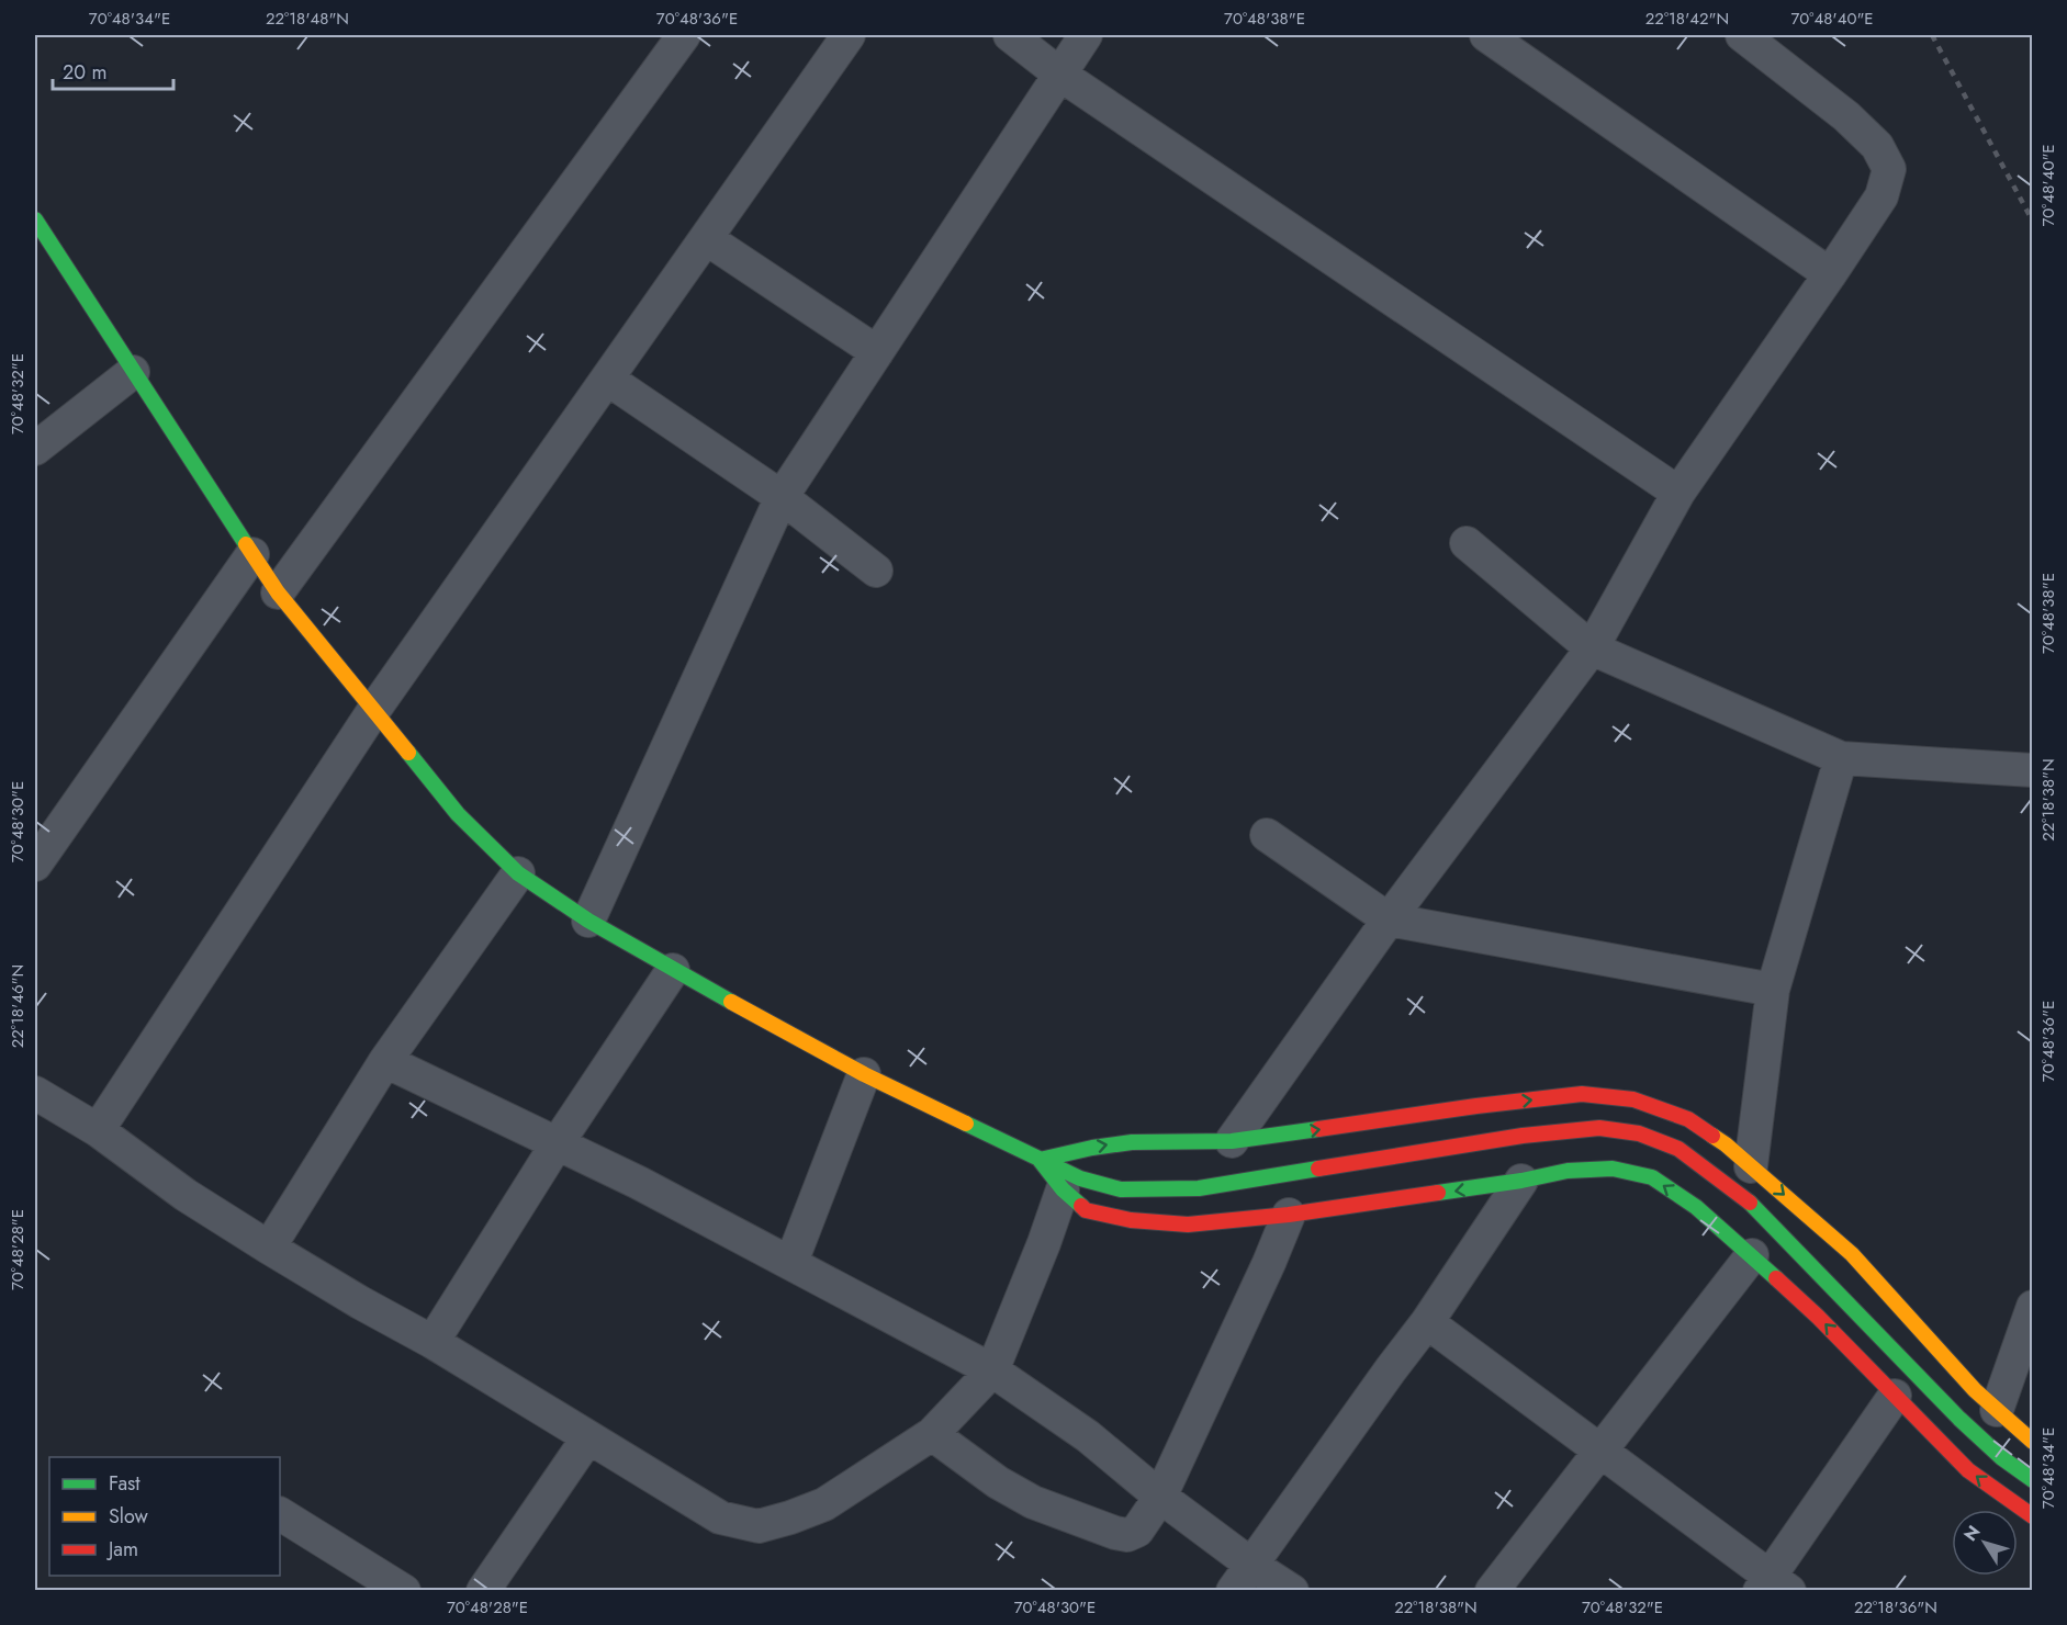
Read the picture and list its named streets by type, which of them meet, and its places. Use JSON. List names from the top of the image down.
{
  "legend": ["Fast", "Slow", "Jam"],
  "scale_bar": "20 m",
  "north": "top left",
  "coordinates": [
    "70°48'34\"E",
    "22°18'48\"N",
    "70°48'36\"E",
    "70°48'38\"E",
    "22°18'42\"N",
    "70°48'40\"E",
    "70°48'32\"E",
    "22°18'38\"N",
    "70°48'30\"E",
    "22°18'46\"N",
    "70°48'28\"E",
    "22°18'36\"N"
  ]
}
